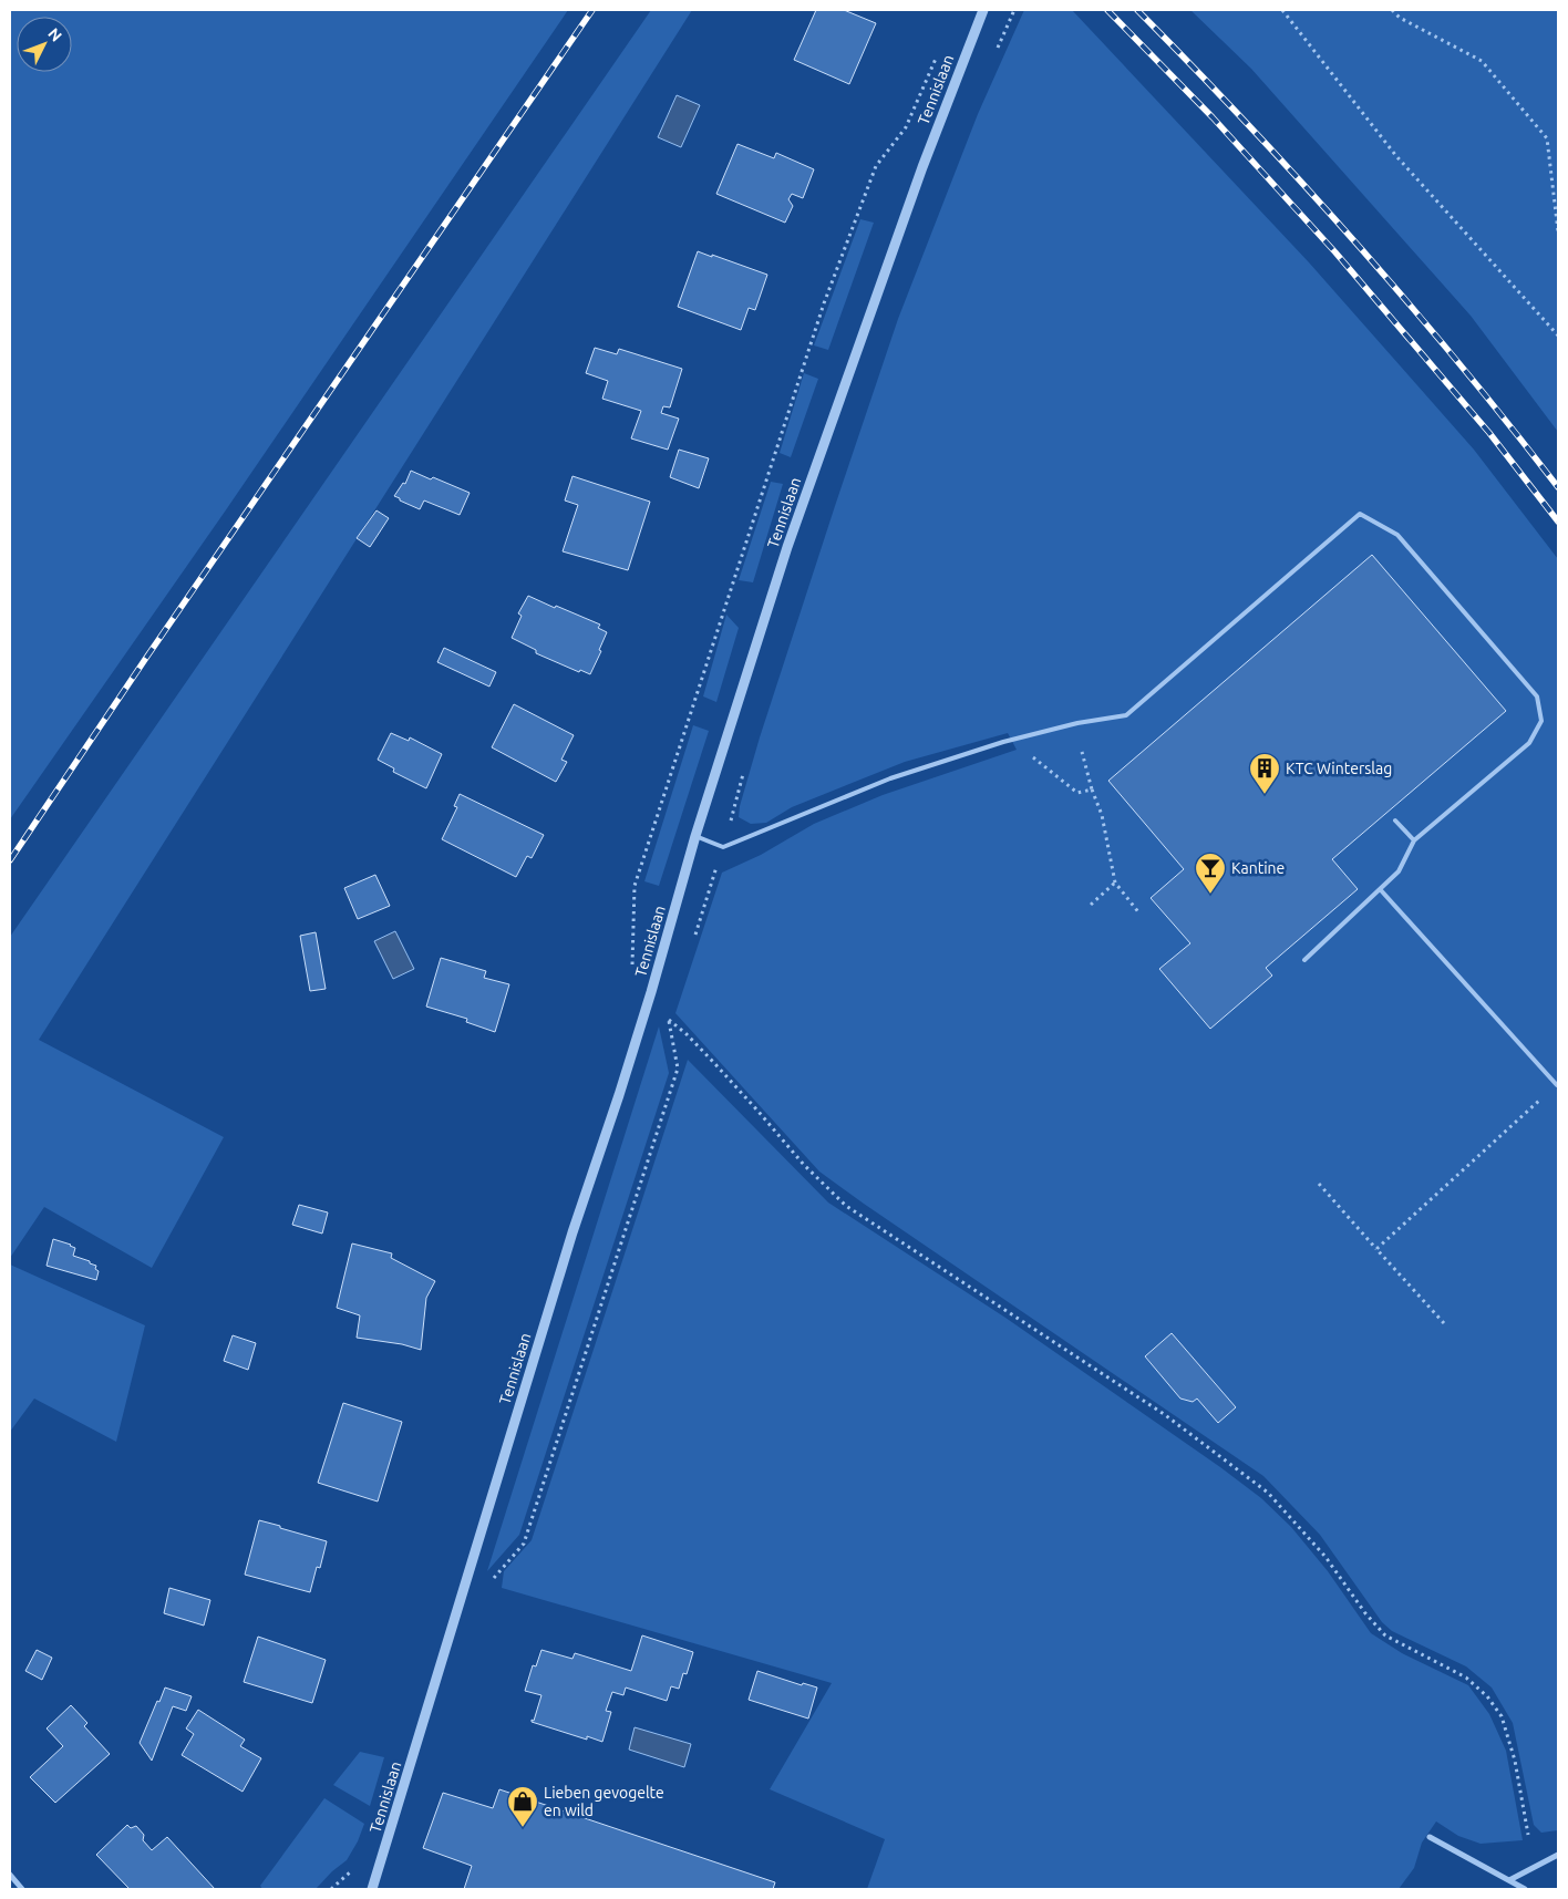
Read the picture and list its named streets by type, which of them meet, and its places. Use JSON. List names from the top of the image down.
{
  "streets": {
    "street": ["Tennislaan"]
  },
  "places": {
    "building": ["KTC Winterslag"],
    "bar": ["Kantine"],
    "shop": ["Lieben gevogelte en wild"]
  },
  "north": "top right"
}
